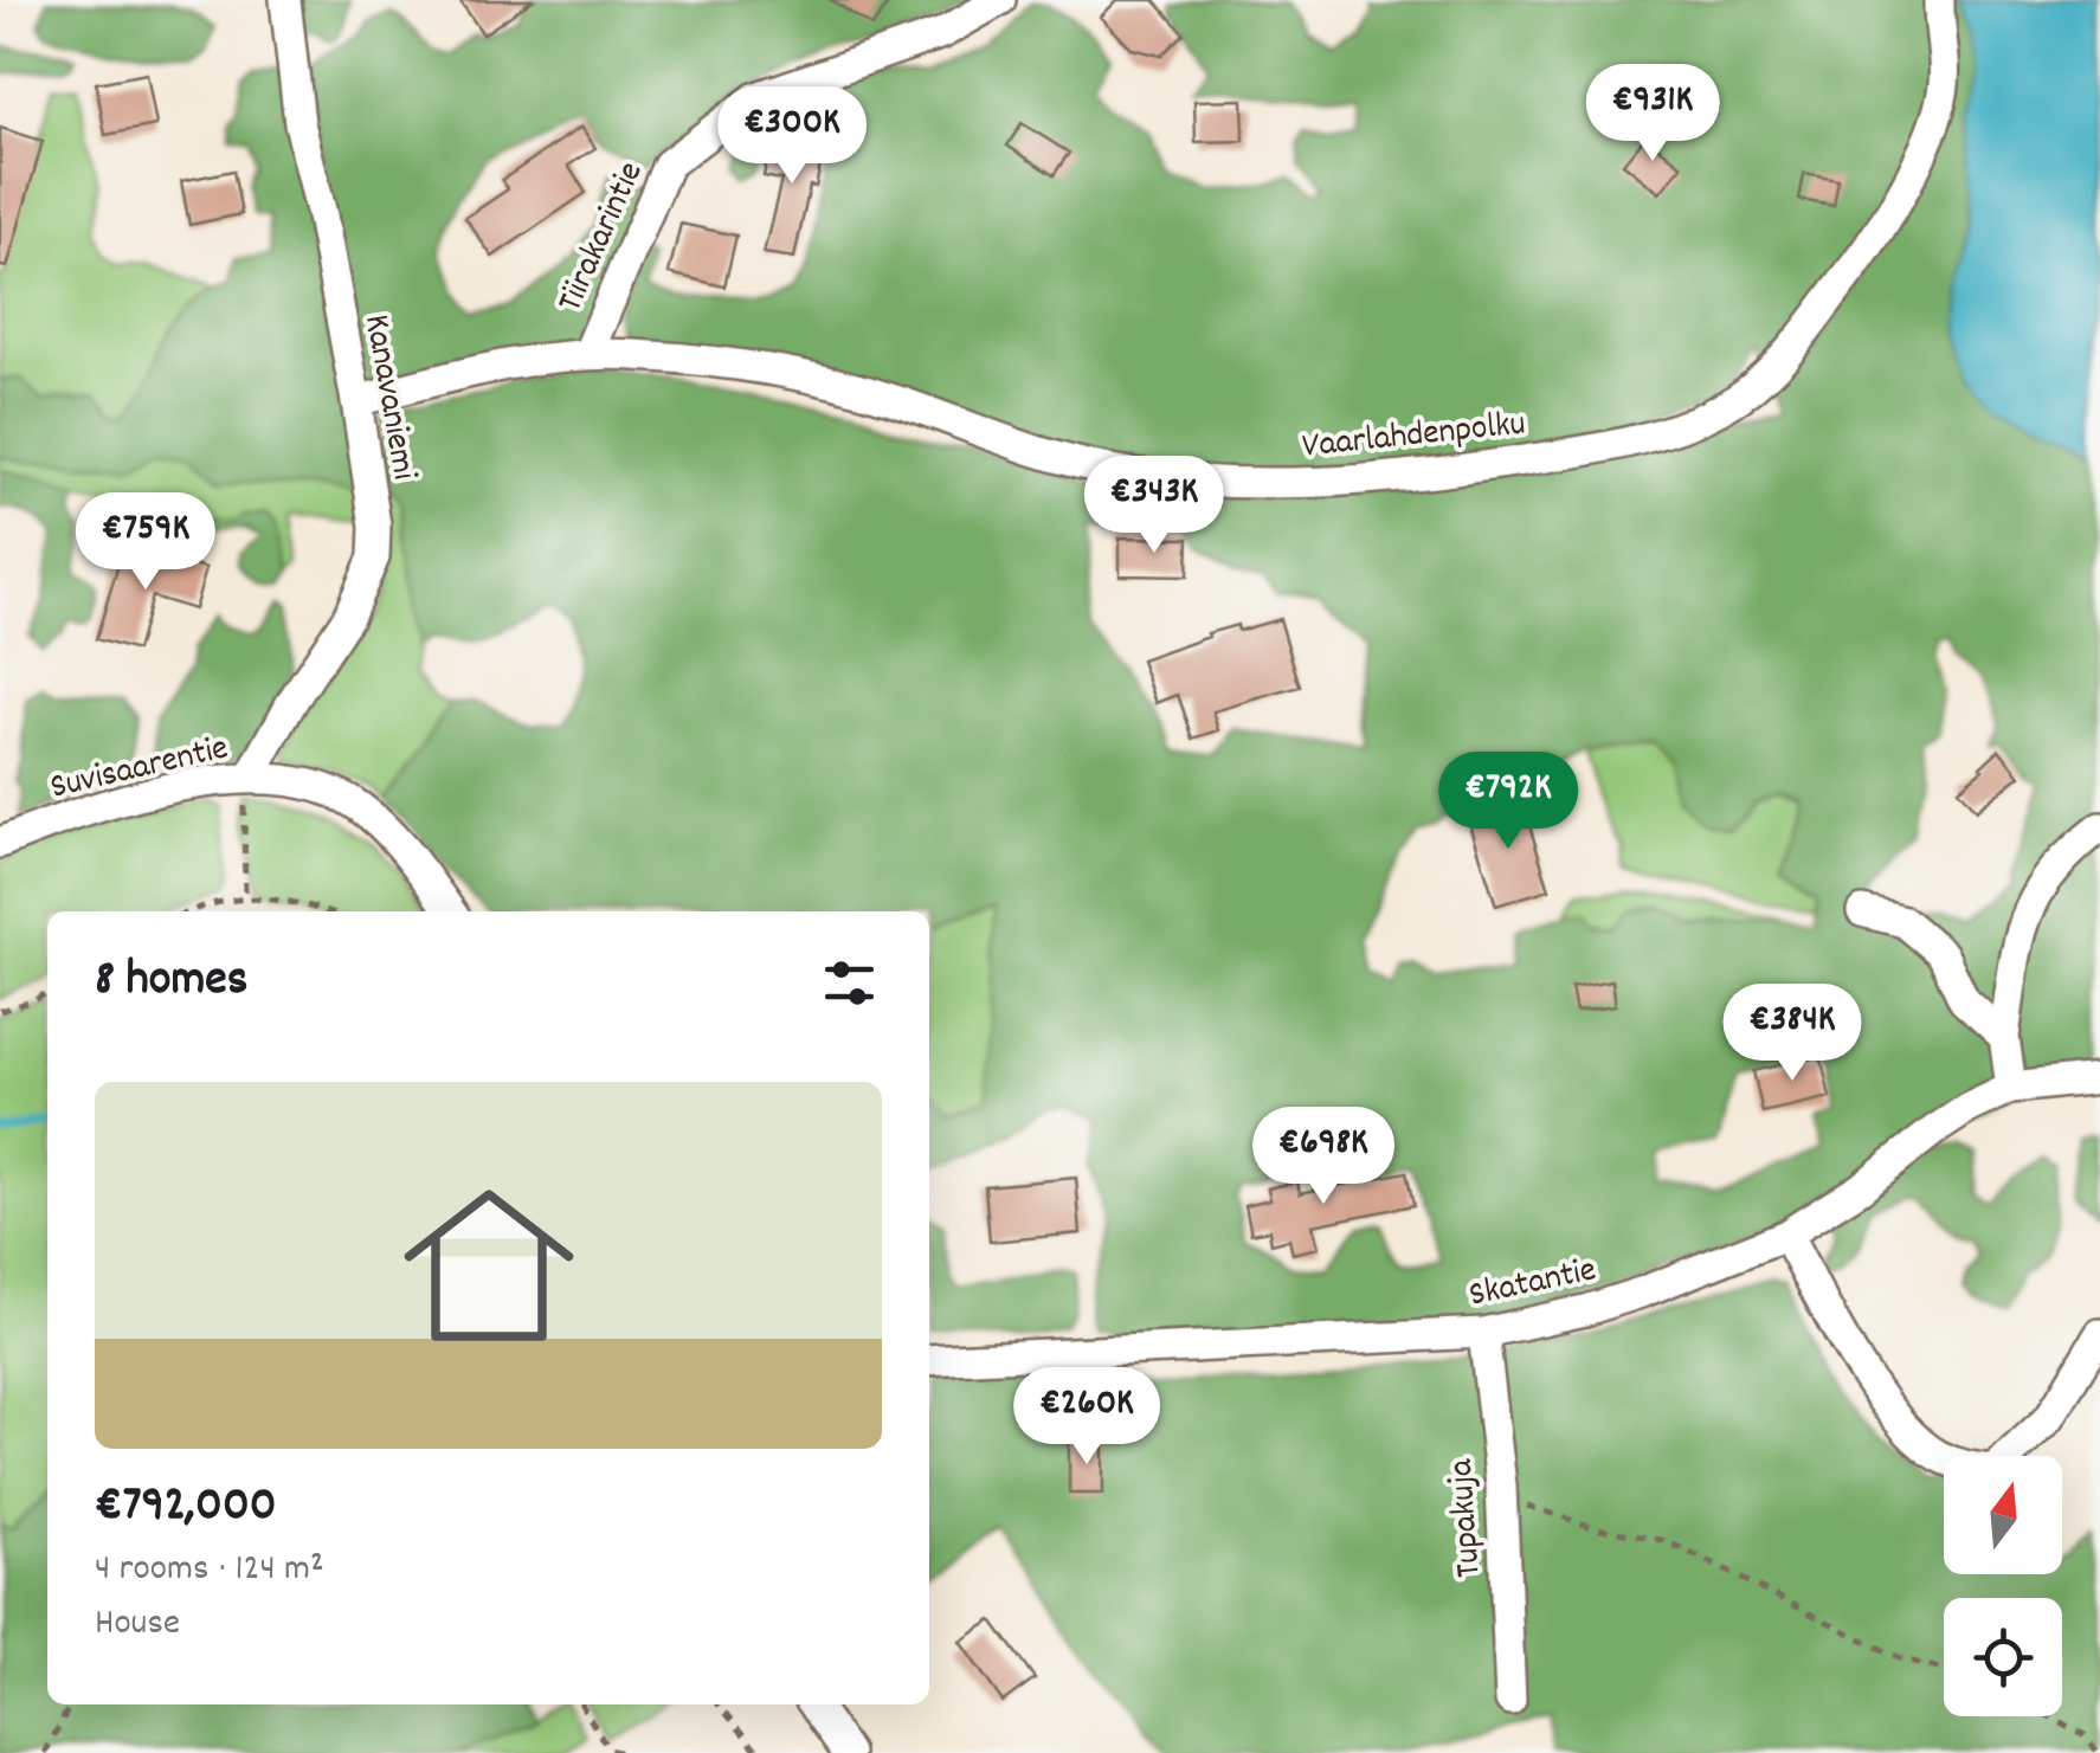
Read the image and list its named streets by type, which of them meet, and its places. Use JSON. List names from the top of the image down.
{
  "streets": {
    "street": [
      "Tiirakarintie",
      "Kanavaniemi",
      "Vaarlahdenpolku",
      "Suvisaarentie",
      "Skatantie",
      "Tupakuja"
    ]
  },
  "crossings": [
    ["Tiirakarintie", "Vaarlahdenpolku"],
    ["Kanavaniemi", "Vaarlahdenpolku"],
    ["Kanavaniemi", "Suvisaarentie"],
    ["Skatantie", "Tupakuja"]
  ],
  "north": "top",
  "page": {
    "price": [
      "€931K",
      "€300K",
      "€343K",
      "€759K",
      "€792K",
      "€384K",
      "€698K",
      "€260K"
    ],
    "heading": "8 homes",
    "list": [
      {
        "name": "€792,000",
        "note": "4 rooms · 124 m² · House"
      }
    ]
  }
}
